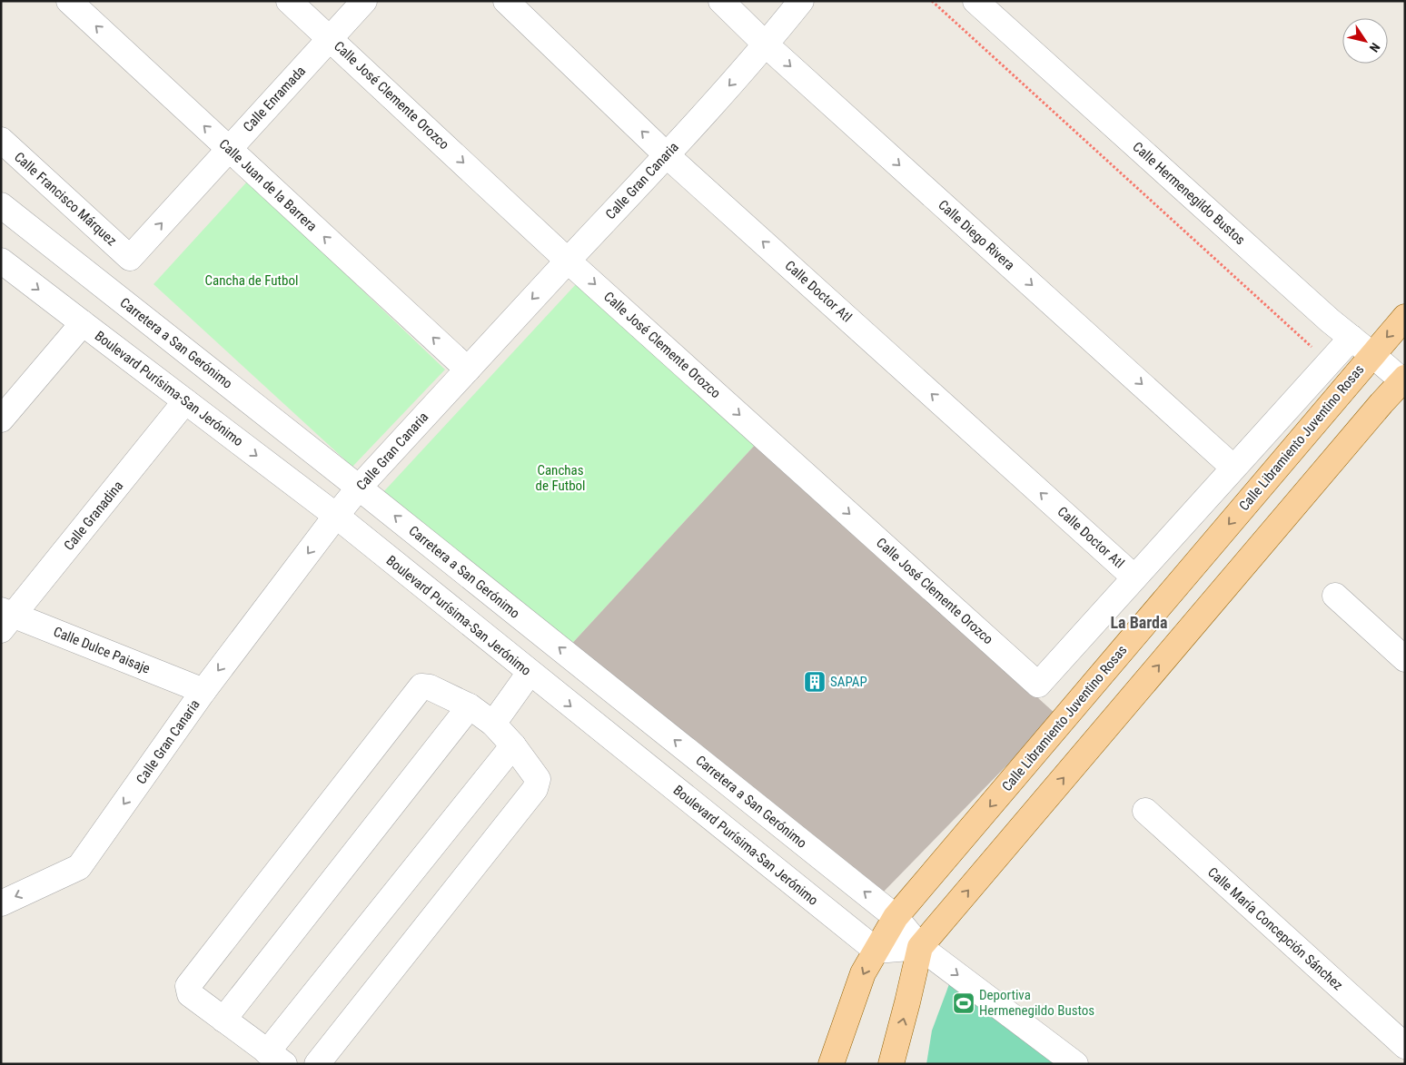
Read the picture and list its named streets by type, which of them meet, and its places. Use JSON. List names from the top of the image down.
{
  "streets": {
    "main road": ["Calle Libramiento Juventino Rosas"],
    "street": [
      "Calle José Clemente Orozco",
      "Calle Enramada",
      "Calle Gran Canaria",
      "Calle Juan de la Barrera",
      "Calle Hermenegildo Bustos",
      "Calle Francisco Márquez",
      "Calle Diego Rivera",
      "Calle Doctor Atl",
      "Carretera a San Gerónimo",
      "Boulevard Purísima-San Jerónimo",
      "Calle Granadina",
      "Calle Dulce Paisaje",
      "Calle María Concepción Sánchez"
    ]
  },
  "crossings": [
    ["Calle José Clemente Orozco", "Calle Enramada"],
    ["Calle José Clemente Orozco", "Calle Gran Canaria"],
    ["Calle José Clemente Orozco", "Calle Doctor Atl"],
    ["Calle Enramada", "Calle Juan de la Barrera"],
    ["Calle Enramada", "Calle Francisco Márquez"],
    ["Calle Gran Canaria", "Calle Juan de la Barrera"],
    ["Calle Gran Canaria", "Calle Diego Rivera"],
    ["Calle Gran Canaria", "Calle Doctor Atl"],
    ["Calle Gran Canaria", "Carretera a San Gerónimo"],
    ["Calle Gran Canaria", "Boulevard Purísima-San Jerónimo"],
    ["Calle Gran Canaria", "Calle Dulce Paisaje"],
    ["Calle Hermenegildo Bustos", "Calle Libramiento Juventino Rosas"],
    ["Carretera a San Gerónimo", "Calle Libramiento Juventino Rosas"],
    ["Boulevard Purísima-San Jerónimo", "Calle Libramiento Juventino Rosas"],
    ["Boulevard Purísima-San Jerónimo", "Calle Granadina"],
    ["Calle Granadina", "Calle Dulce Paisaje"]
  ],
  "one_way": [
    "Calle José Clemente Orozco",
    "Calle Enramada",
    "Calle Juan de la Barrera",
    "Calle Diego Rivera",
    "Calle Doctor Atl",
    "Boulevard Purísima-San Jerónimo"
  ],
  "districts": ["La Barda"],
  "parks": ["Cancha de Futbol", "Canchas de Futbol"],
  "places": {
    "building": ["SAPAP"],
    "sports": ["Deportiva Hermenegildo Bustos"]
  },
  "north": "bottom right"
}
